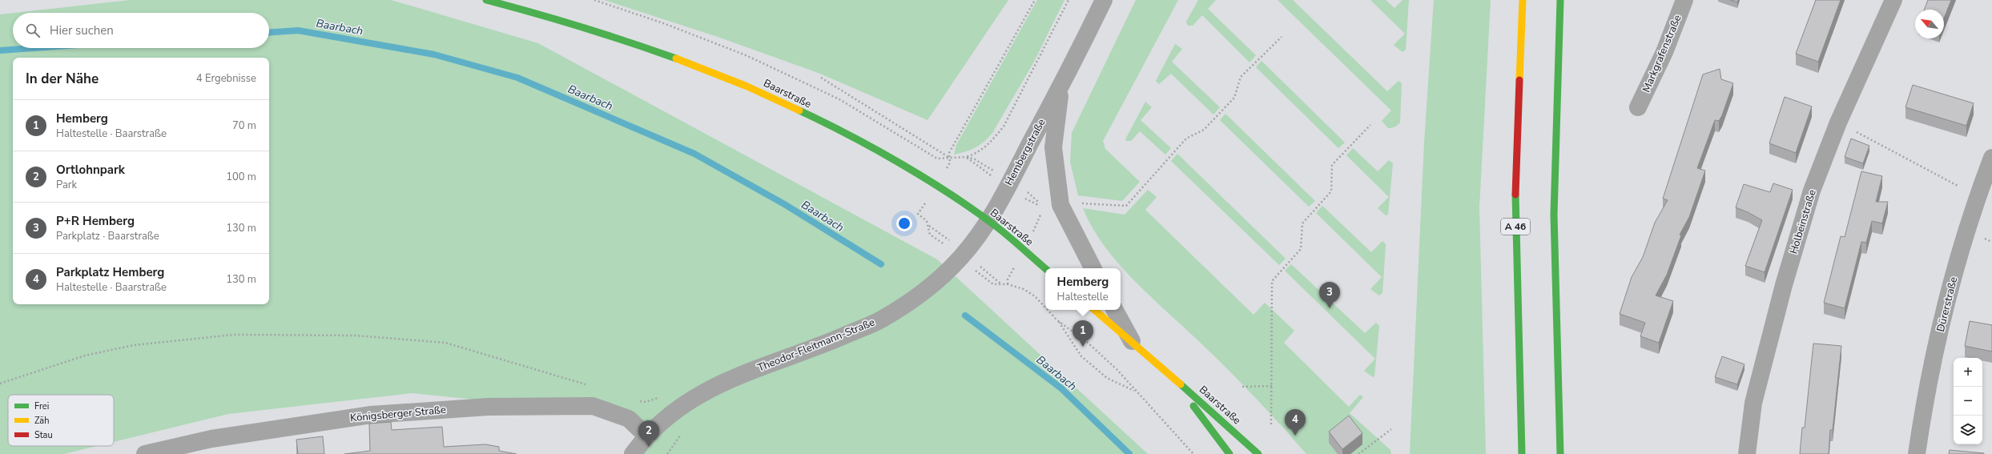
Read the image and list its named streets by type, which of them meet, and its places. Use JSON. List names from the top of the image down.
{
  "streets": {
    "main road": ["Baarstraße", "A 46"],
    "street": [
      "Markgrafenstraße",
      "Hembergstraße",
      "Holbeinstraße",
      "Dürerstraße",
      "Theodor-Fleitmann-Straße",
      "Königsberger Straße"
    ]
  },
  "crossings": [
    ["Baarstraße", "Hembergstraße"],
    ["Baarstraße", "Theodor-Fleitmann-Straße"],
    ["Hembergstraße", "Theodor-Fleitmann-Straße"],
    ["Theodor-Fleitmann-Straße", "Königsberger Straße"]
  ],
  "water": ["Baarbach"],
  "legend": ["Frei", "Zäh", "Stau"],
  "north": "top left",
  "page": {
    "search": "Hier suchen",
    "heading": ["In der Nähe", "4 Ergebnisse"],
    "list": [
      {
        "mark": "1",
        "name": "Hemberg",
        "note": "Haltestelle · Baarstraße",
        "value": "70 m"
      },
      {
        "mark": "2",
        "name": "Ortlohnpark",
        "note": "Park",
        "value": "100 m"
      },
      {
        "mark": "3",
        "name": "P+R Hemberg",
        "note": "Parkplatz · Baarstraße",
        "value": "130 m"
      },
      {
        "mark": "4",
        "name": "Parkplatz Hemberg",
        "note": "Haltestelle · Baarstraße",
        "value": "130 m"
      }
    ],
    "popup": ["Hemberg", "Haltestelle"],
    "pins": [
      "3",
      "1",
      "4",
      "2"
    ],
    "map_buttons": ["+", "−"]
  }
}
